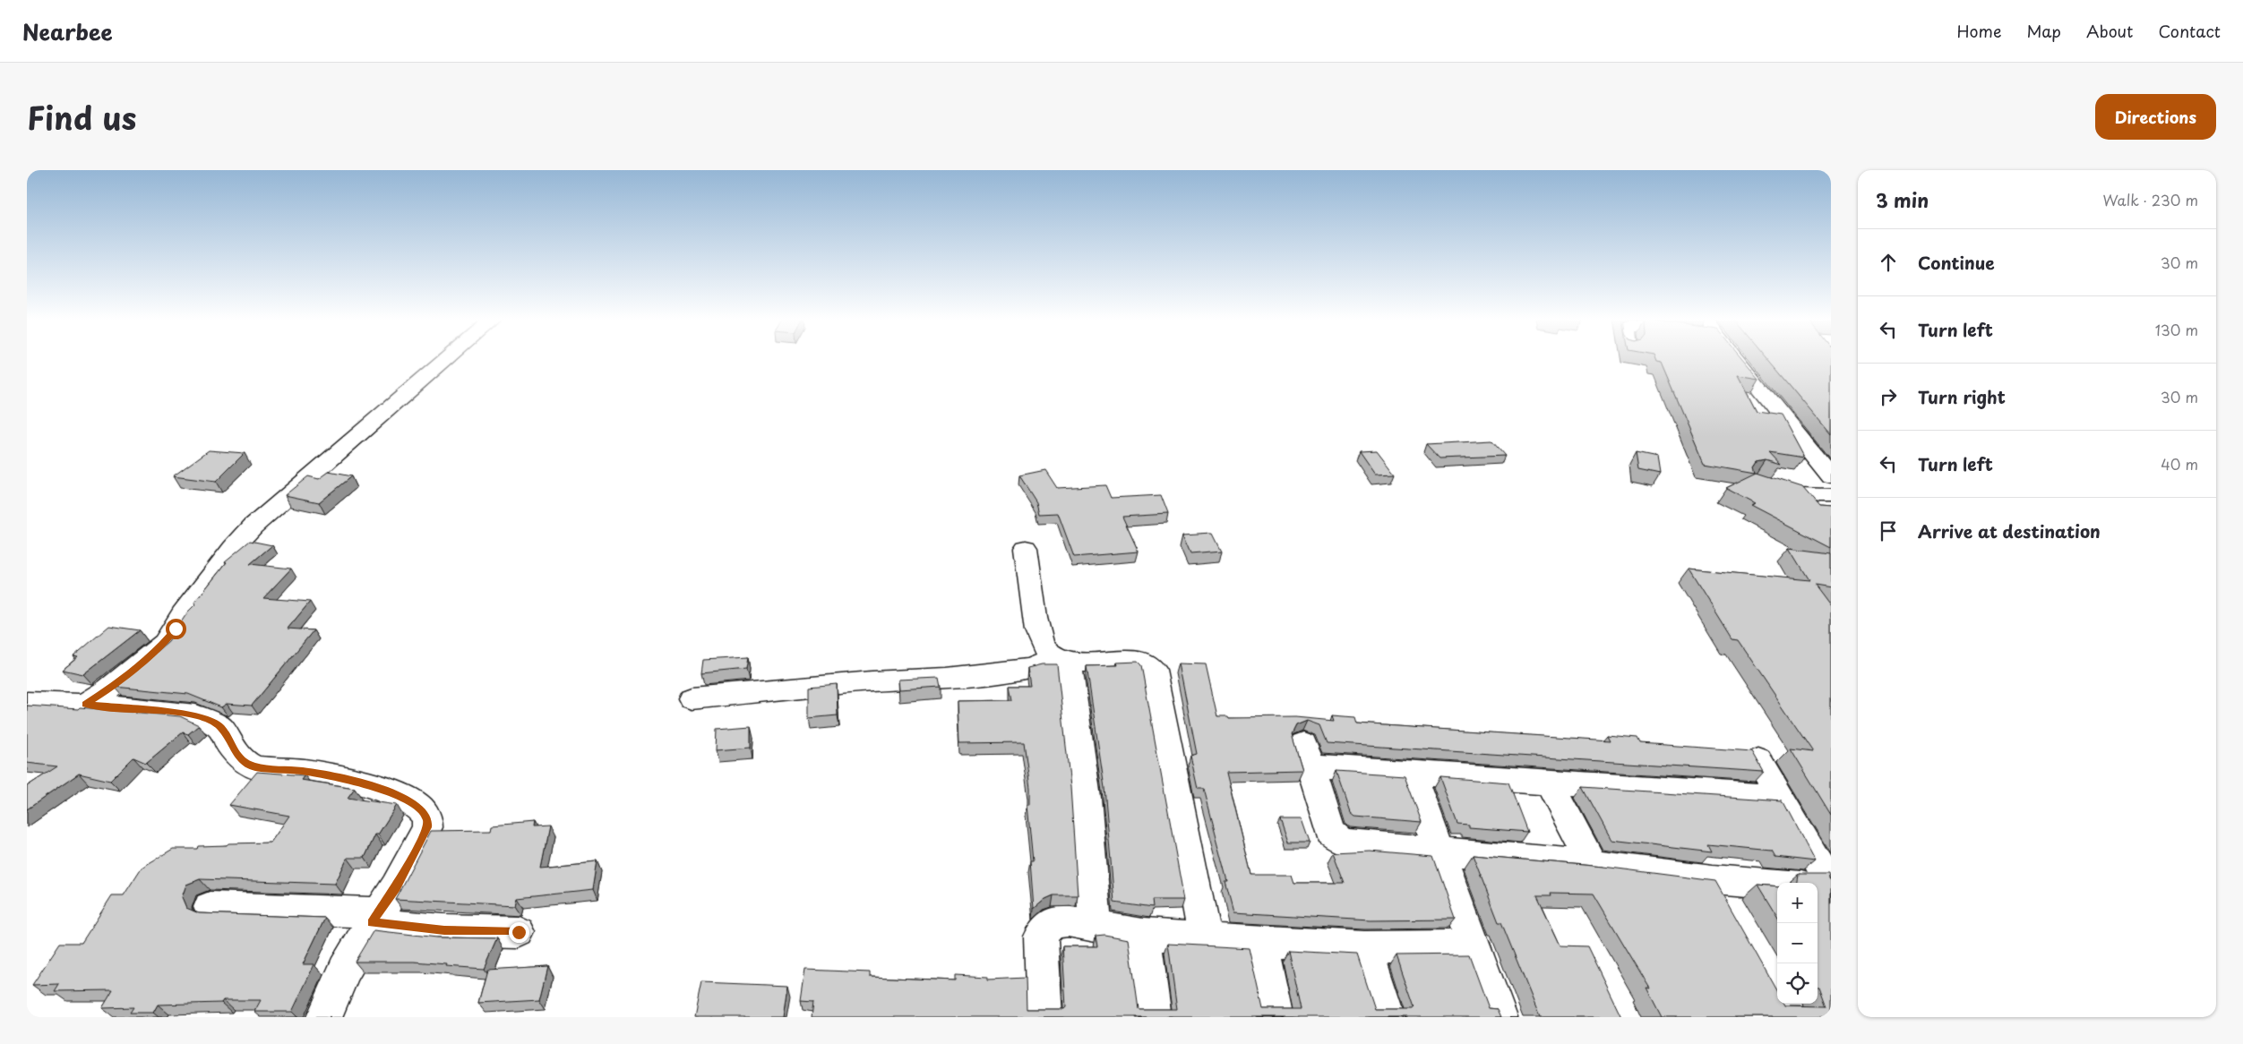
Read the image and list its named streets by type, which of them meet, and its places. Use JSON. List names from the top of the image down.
{
  "page": {
    "header": "Nearbee",
    "nav": [
      "Home",
      "Map",
      "About",
      "Contact"
    ],
    "title": "Find us",
    "buttons": "Directions",
    "heading": ["3 min", "Walk · 230 m"],
    "list": [
      ["Continue", "30 m"],
      ["Turn left", "130 m"],
      ["Turn right", "30 m"],
      ["Turn left", "40 m"],
      "Arrive at destination"
    ],
    "map_buttons": ["+", "−"]
  }
}
